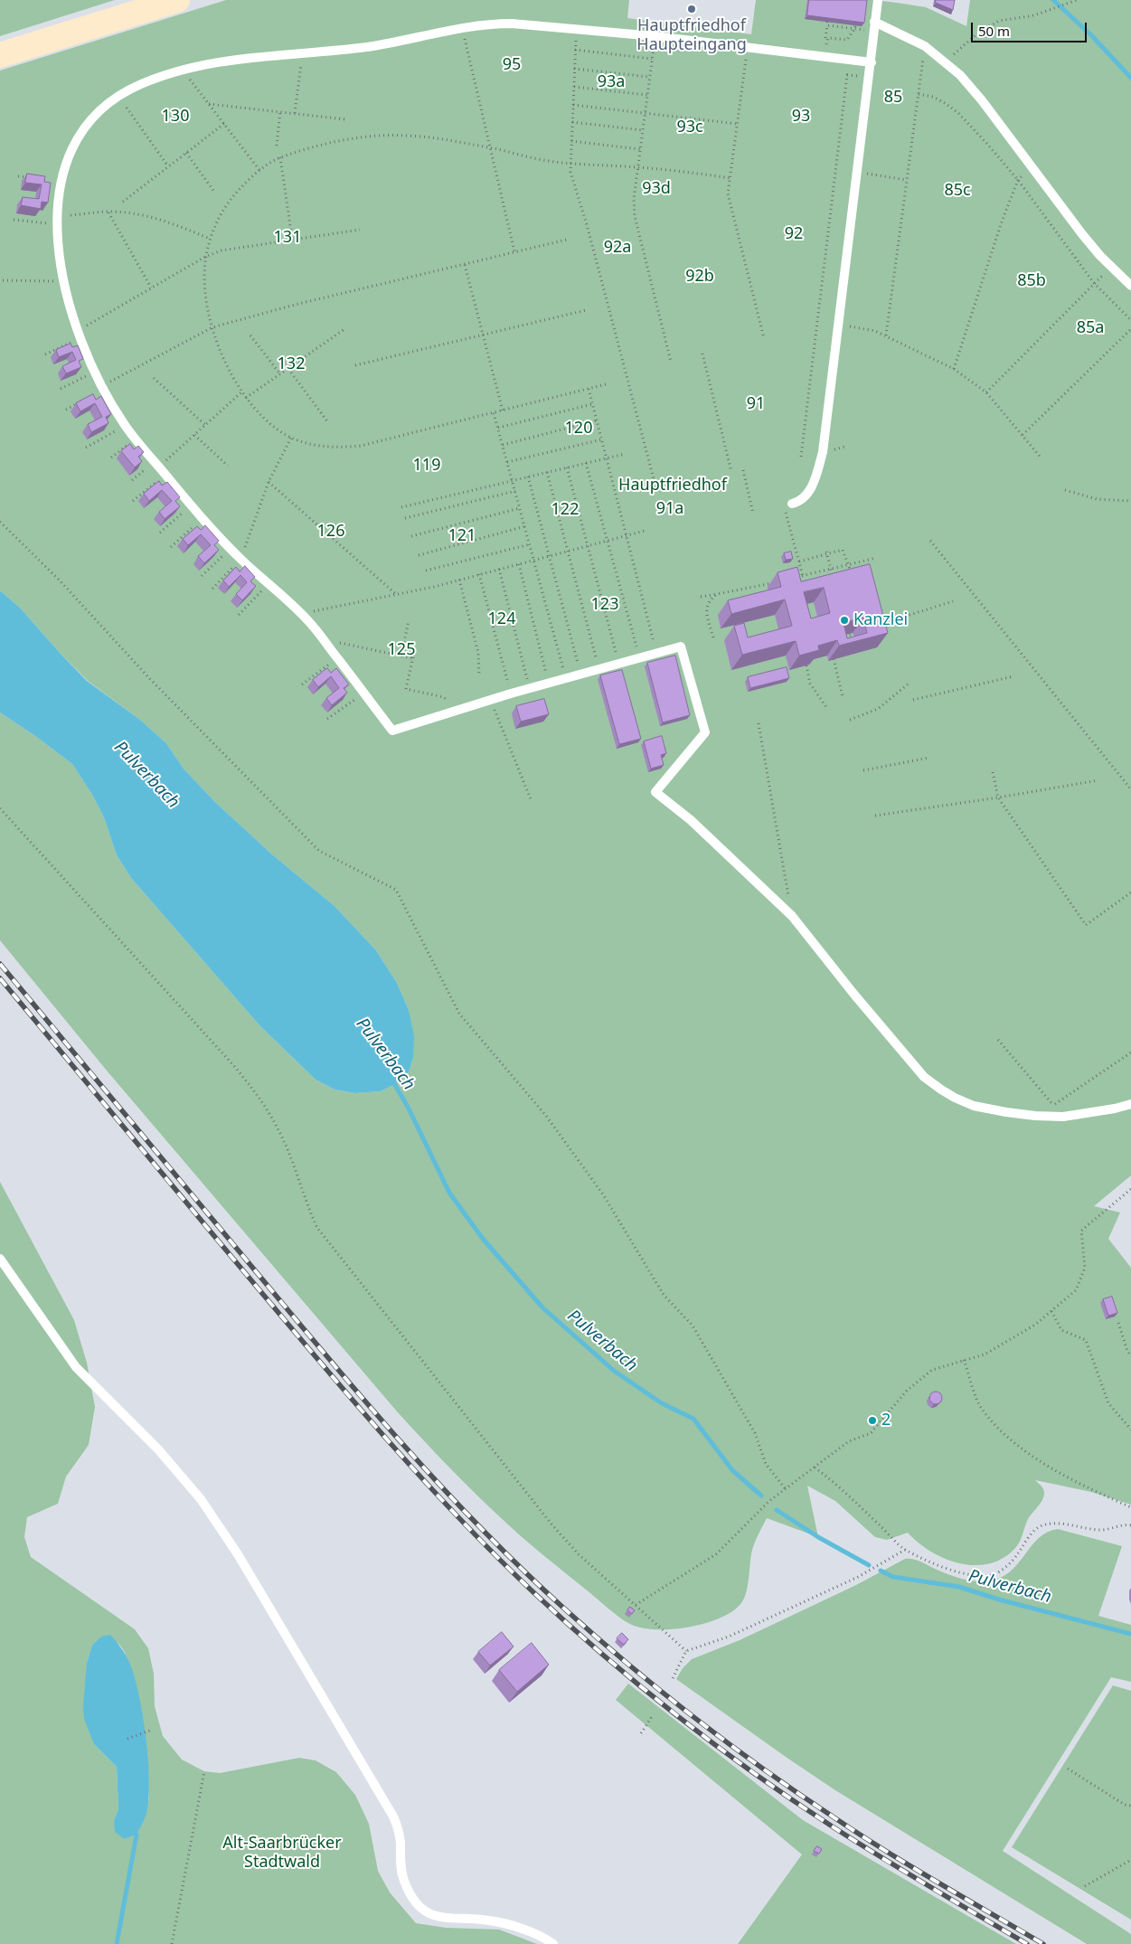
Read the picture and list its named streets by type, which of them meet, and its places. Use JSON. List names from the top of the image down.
{
  "water": ["Pulverbach"],
  "parks": [
    "95",
    "93a",
    "85",
    "130",
    "93",
    "93c",
    "93d",
    "85c",
    "92",
    "131",
    "92a",
    "92b",
    "85b",
    "85a",
    "132",
    "91",
    "120",
    "119",
    "Hauptfriedhof",
    "91a",
    "122",
    "126",
    "121",
    "123",
    "124",
    "125",
    "Alt-Saarbrücker Stadtwald"
  ],
  "places": ["Hauptfriedhof Haupteingang", "Kanzlei", "2"],
  "scale_bar": "50 m"
}
